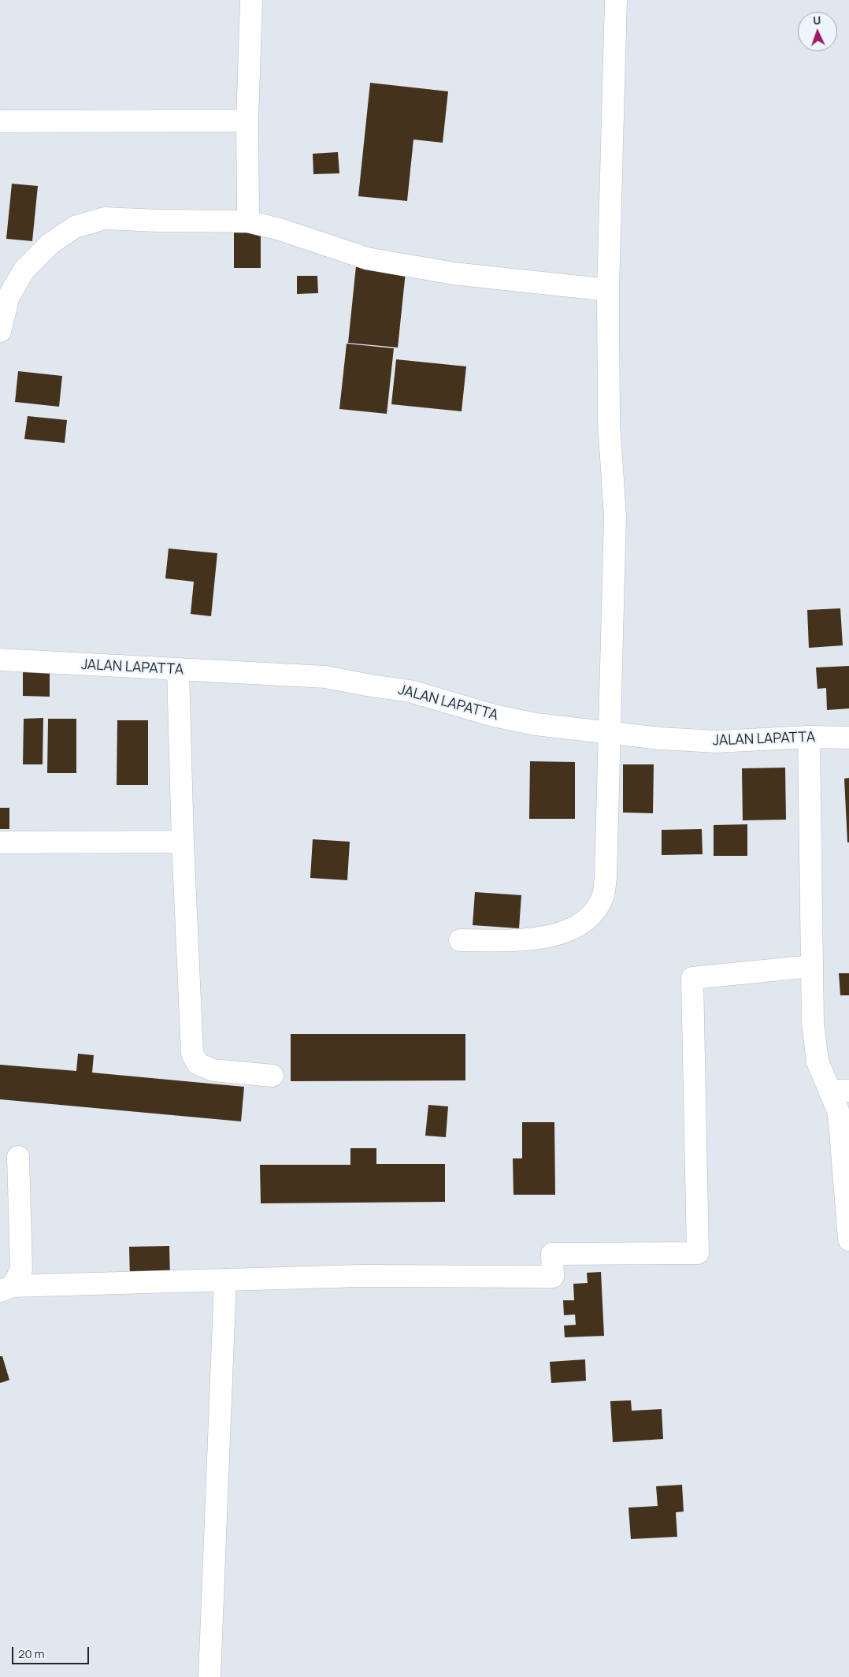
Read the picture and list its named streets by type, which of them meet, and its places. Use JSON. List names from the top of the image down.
{
  "streets": {
    "street": ["JALAN LAPATTA"]
  },
  "scale_bar": "20 m",
  "north": "top"
}
